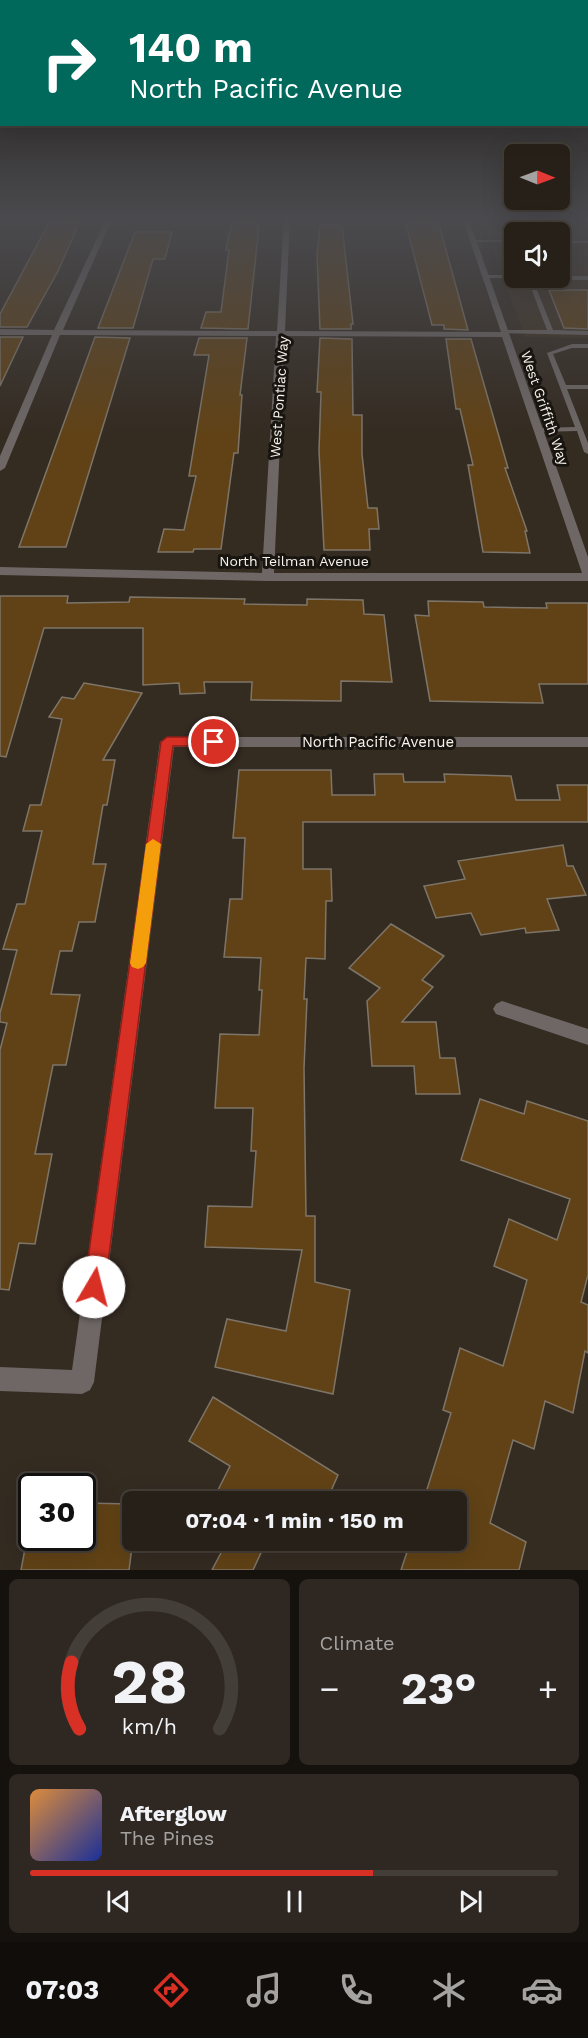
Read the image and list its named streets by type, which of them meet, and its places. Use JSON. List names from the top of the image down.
{
  "streets": {
    "street": [
      "West Pontiac Way",
      "West Griffith Way",
      "North Teilman Avenue",
      "North Pacific Avenue"
    ]
  },
  "crossings": [
    ["West Pontiac Way", "North Teilman Avenue"],
    ["West Griffith Way", "North Teilman Avenue"]
  ],
  "north": "right",
  "page": {
    "turn": ["140 m", "North Pacific Avenue"],
    "limit": "30",
    "trip": "07:04 · 1 min · 150 m",
    "tile": "Climate",
    "heat": ["−", "23°", "+"],
    "song": ["Afterglow", "The Pines"],
    "tabs": "07:03",
    "gauge": ["28", "km/h"]
  }
}
